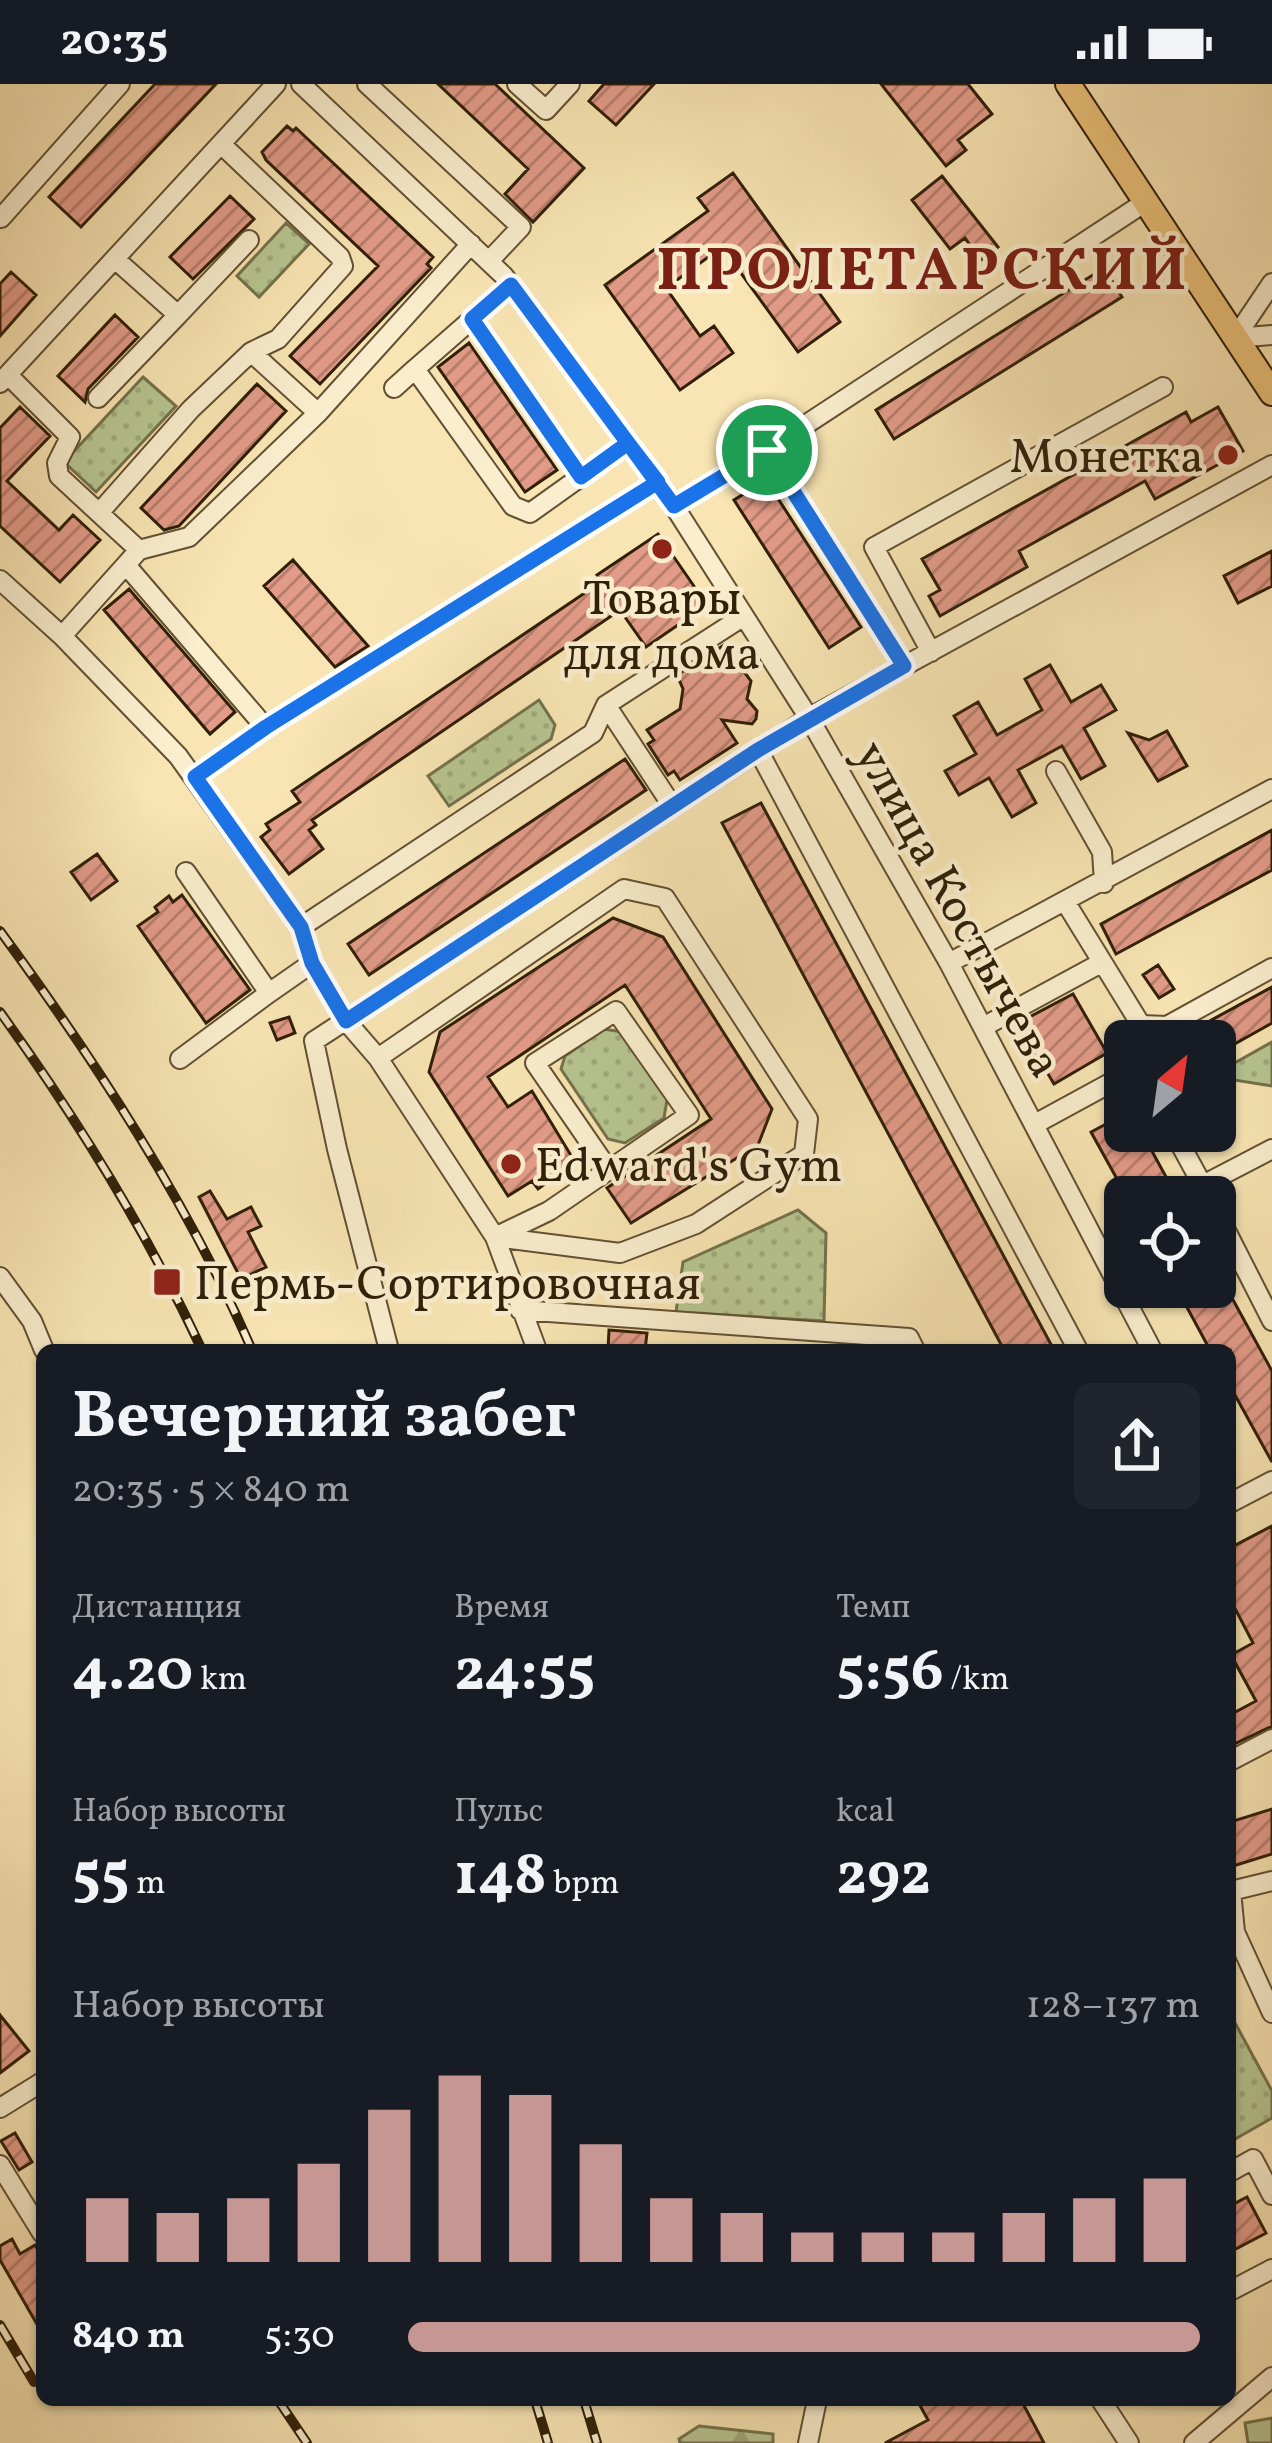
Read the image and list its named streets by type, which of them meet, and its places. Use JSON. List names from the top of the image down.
{
  "streets": {
    "street": ["улица Костычева"]
  },
  "districts": ["ПРОЛЕТАРСКИЙ"],
  "places": {
    "other": ["Монетка", "Товары для дома", "Edward's Gym"],
    "transit": ["Пермь-Сортировочная"]
  },
  "north": "top right",
  "page": {
    "status": "20:35",
    "heading": ["Вечерний забег", "20:35 · 5 × 840 m"],
    "stats": [
      ["Дистанция", "4.20 km"],
      ["Время", "24:55"],
      ["Темп", "5:56 /km"],
      ["Набор высоты", "55 m"],
      ["Пульс", "148 bpm"],
      ["kcal", "292"]
    ],
    "chart": ["Набор высоты", "128–137 m"],
    "list": [
      {
        "name": "840 m",
        "note": "5:30"
      }
    ]
  }
}
